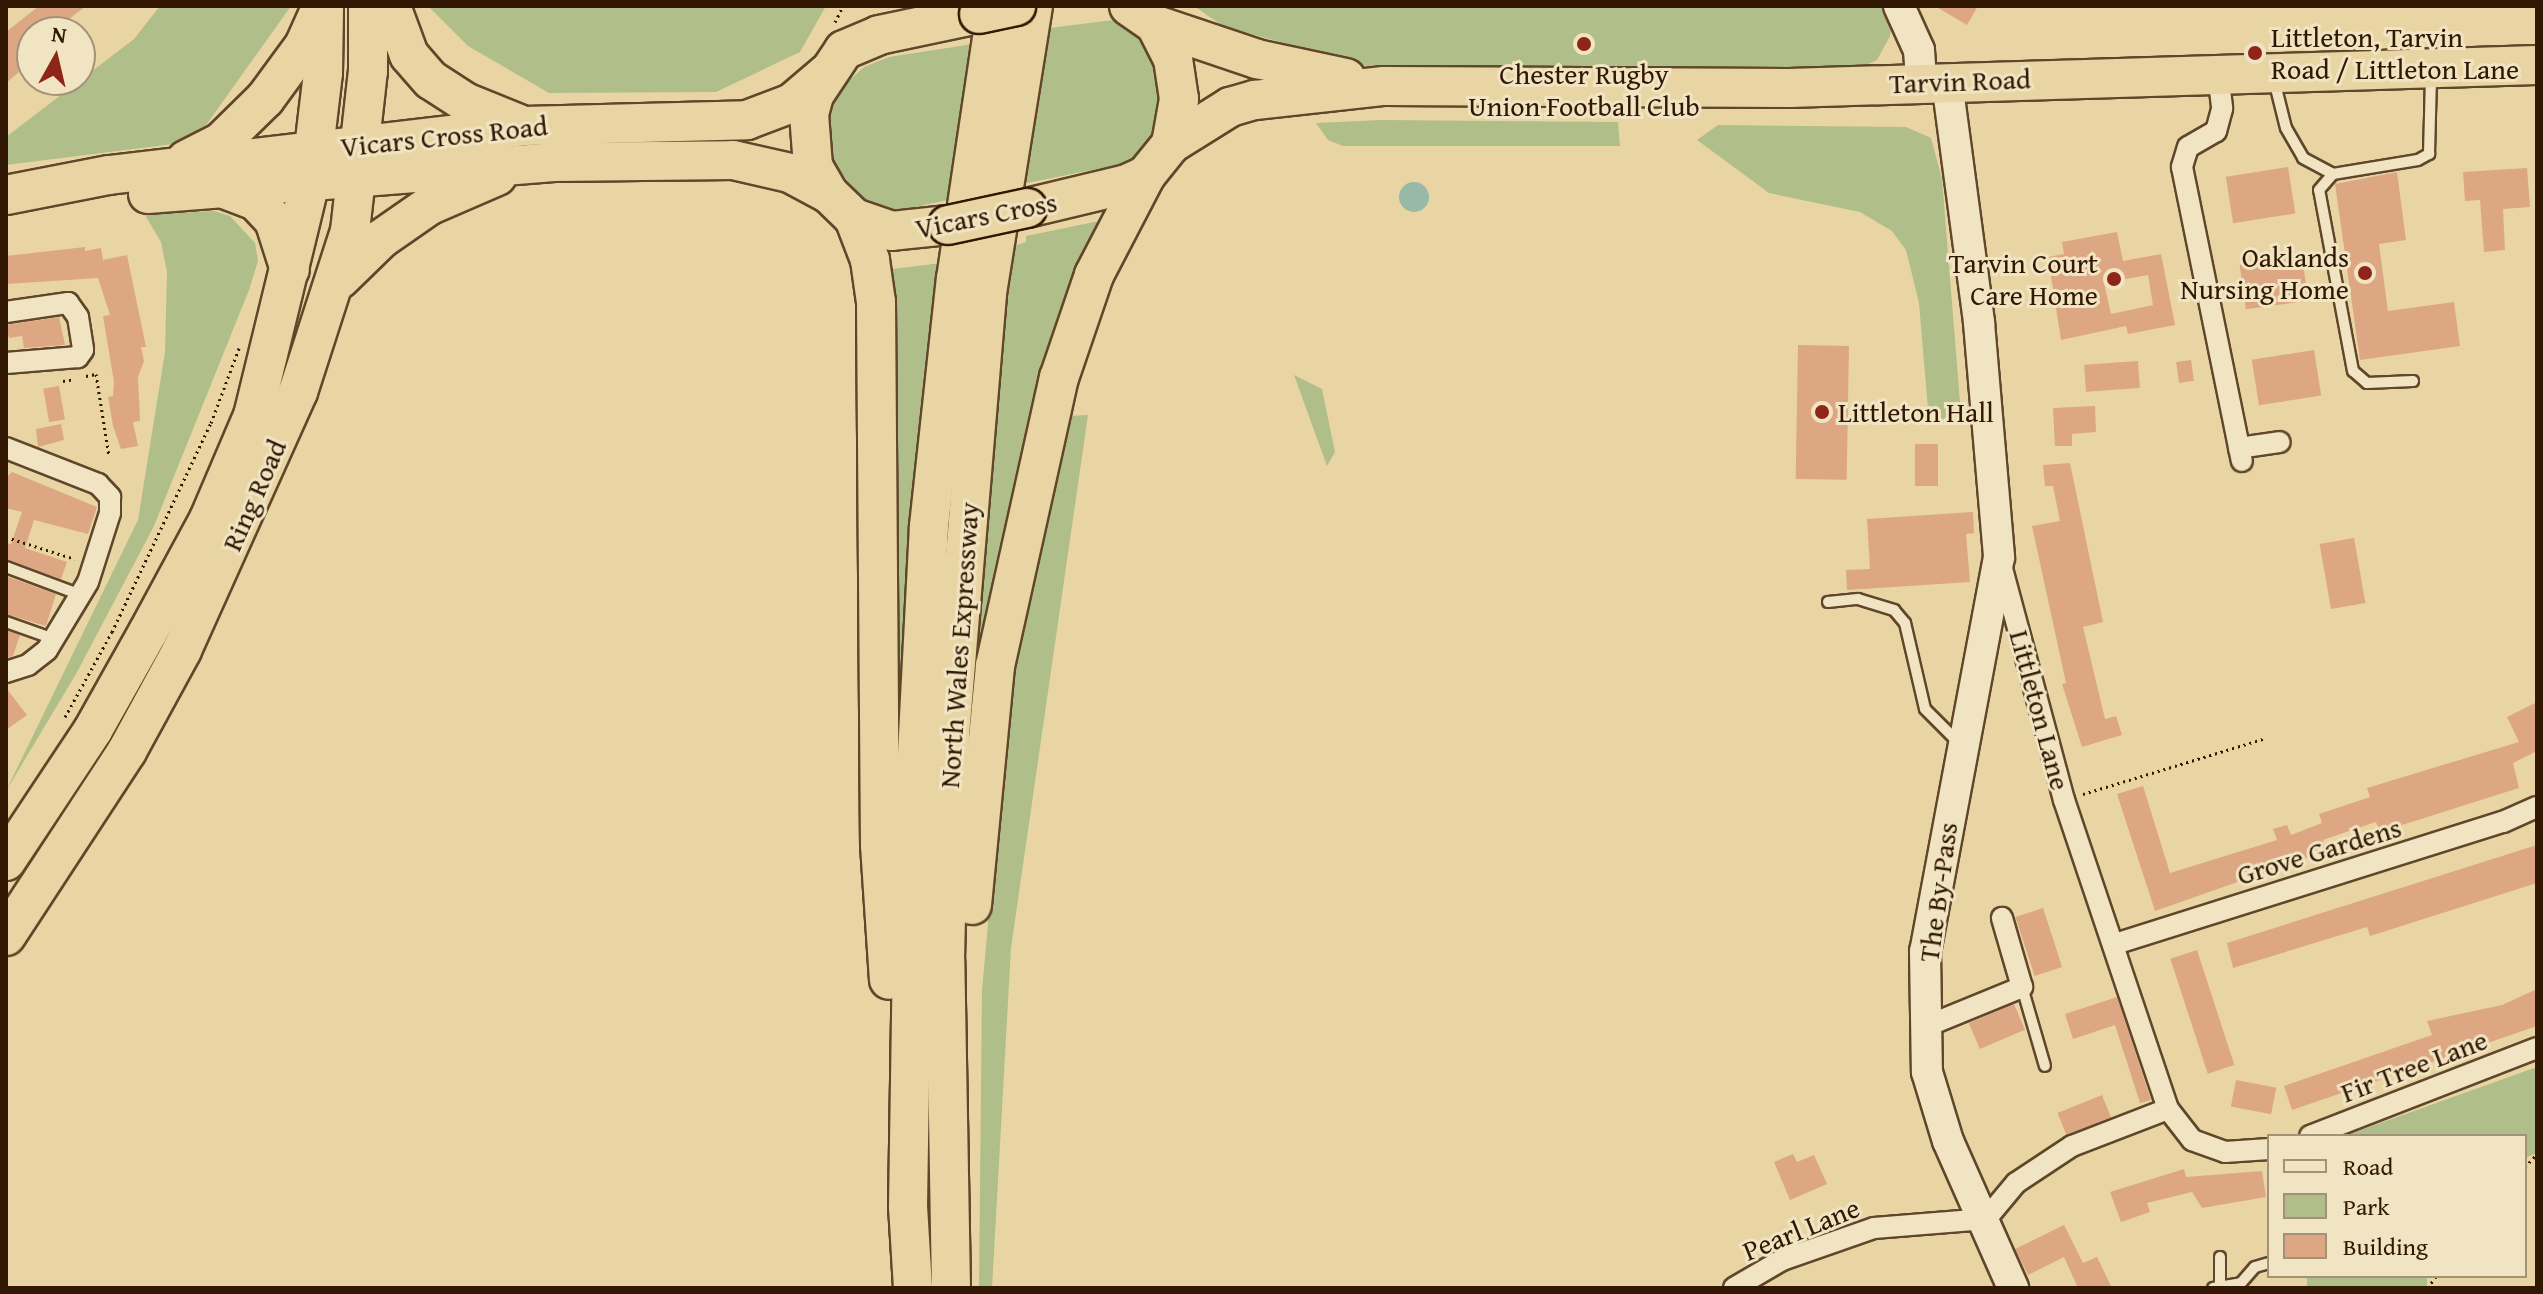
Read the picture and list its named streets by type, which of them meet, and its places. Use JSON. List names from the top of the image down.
{
  "streets": {
    "highway": [
      "Tarvin Road",
      "Vicars Cross Road",
      "Vicars Cross",
      "Ring Road",
      "North Wales Expressway"
    ],
    "street": [
      "Littleton Lane",
      "Grove Gardens",
      "The By-Pass",
      "Fir Tree Lane",
      "Pearl Lane"
    ]
  },
  "crossings": [
    ["Tarvin Road", "Littleton Lane"],
    ["Vicars Cross Road", "Vicars Cross"],
    ["Vicars Cross Road", "Ring Road"],
    ["Littleton Lane", "Grove Gardens"],
    ["Littleton Lane", "The By-Pass"],
    ["The By-Pass", "Pearl Lane"]
  ],
  "places": [
    "Chester Rugby Union Football Club",
    "Littleton, Tarvin Road / Littleton Lane",
    "Oaklands Nursing Home",
    "Tarvin Court Care Home",
    "Littleton Hall"
  ],
  "legend": ["Road", "Park", "Building"],
  "north": "top"
}
